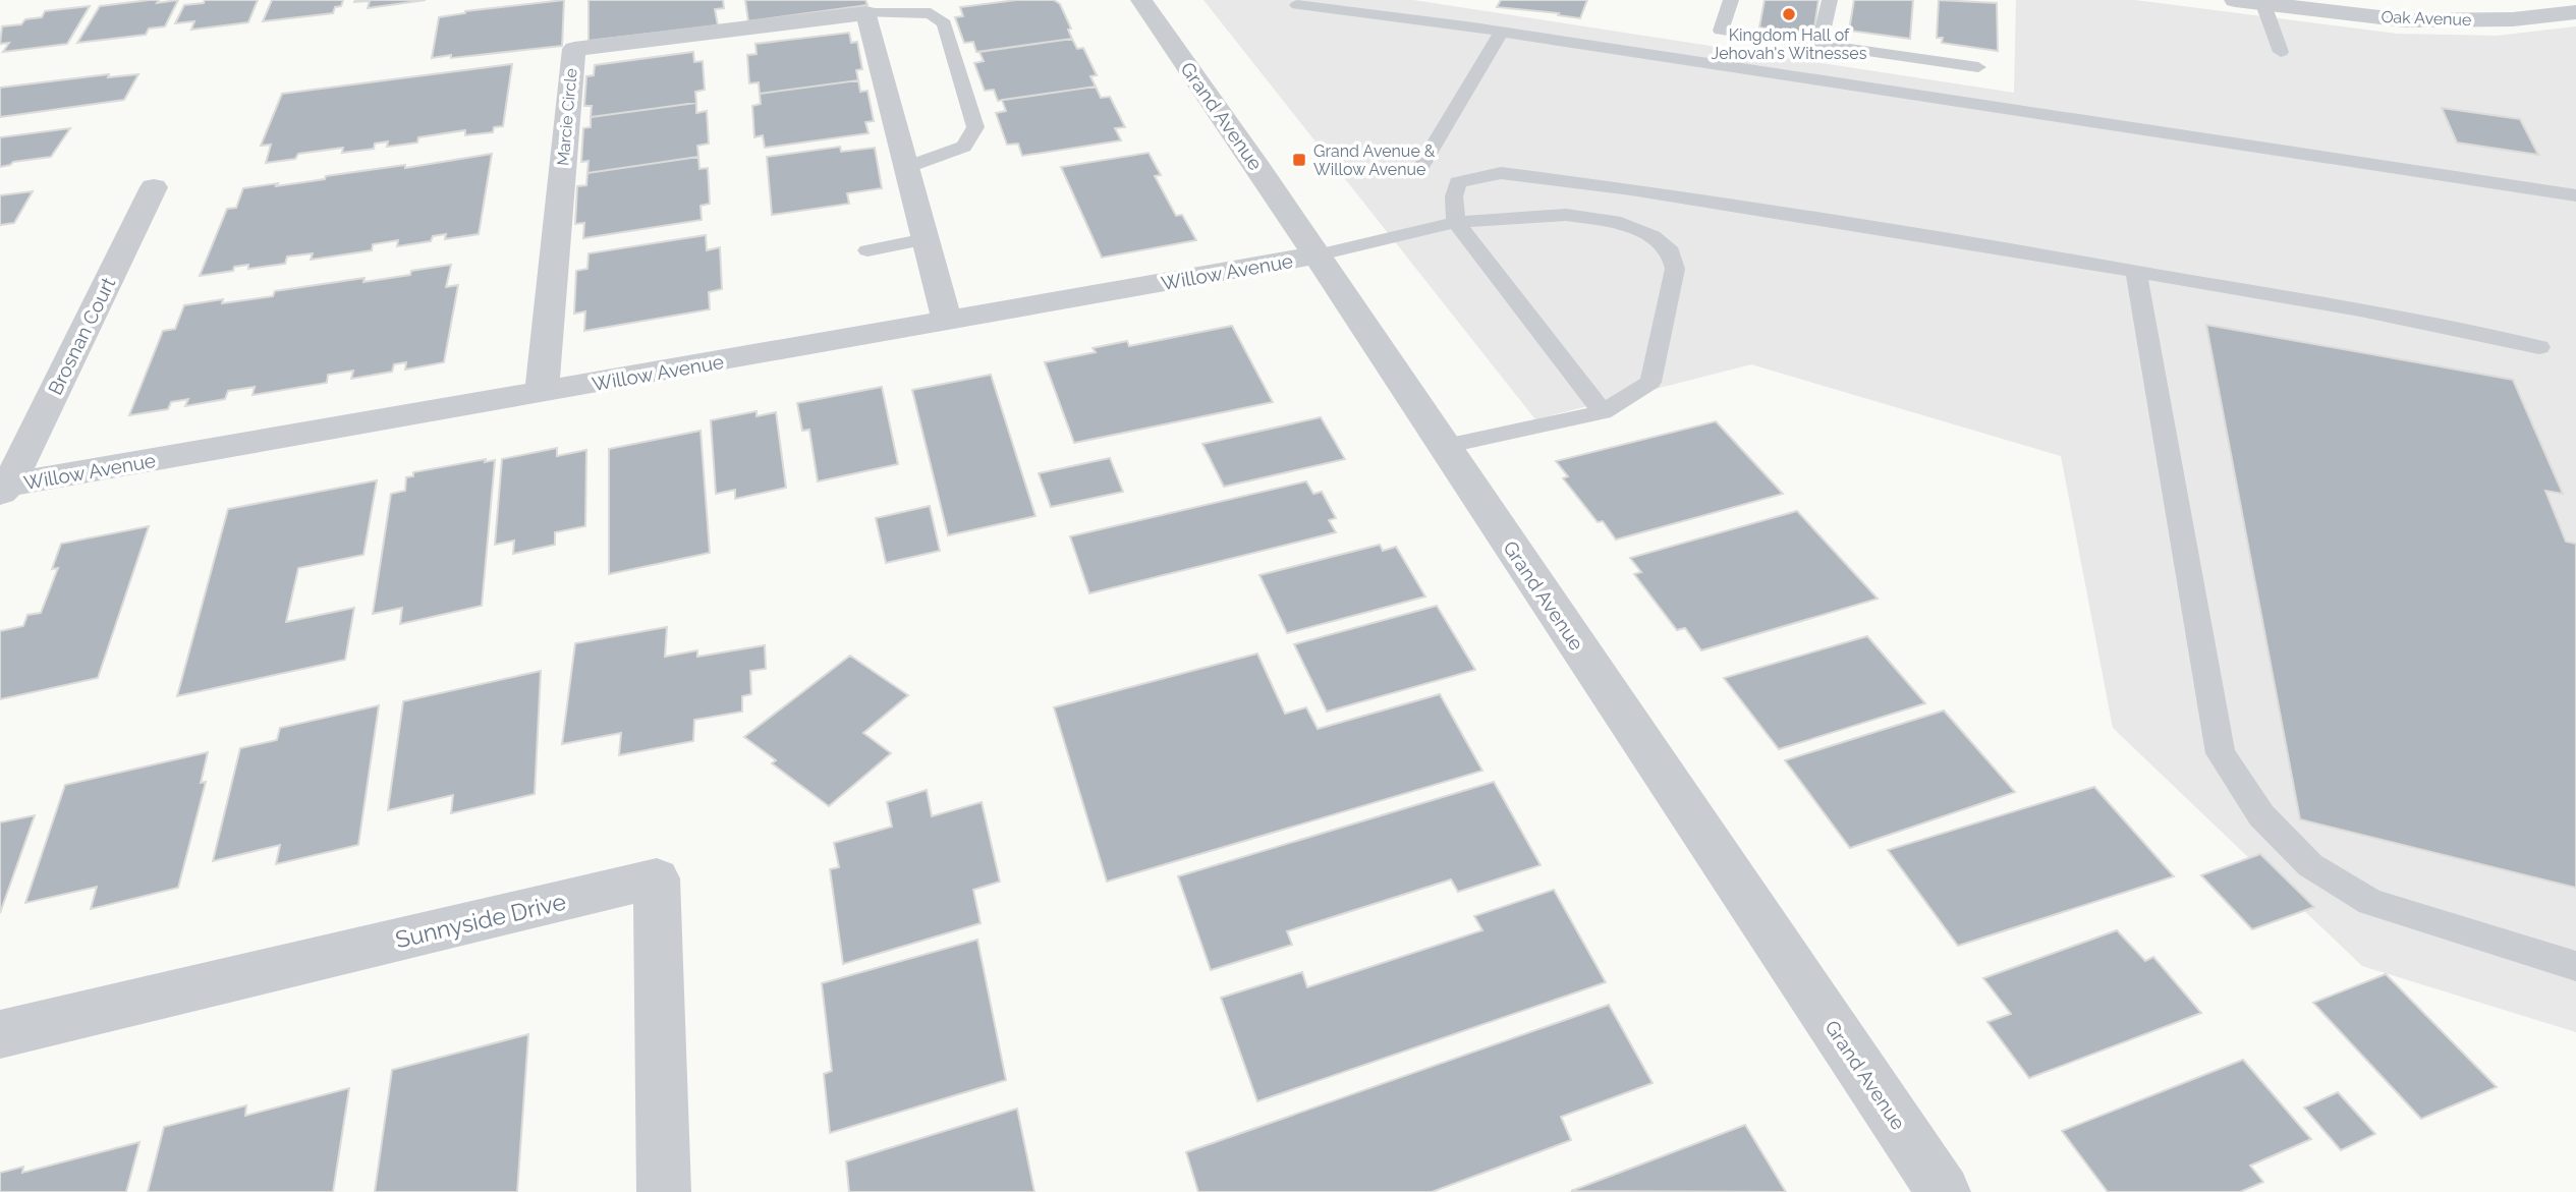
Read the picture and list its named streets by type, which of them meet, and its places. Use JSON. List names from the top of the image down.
{
  "streets": {
    "street": [
      "Oak Avenue",
      "Grand Avenue",
      "Marcie Circle",
      "Willow Avenue",
      "Brosnan Court",
      "Sunnyside Drive"
    ]
  },
  "crossings": [
    ["Grand Avenue", "Willow Avenue"],
    ["Marcie Circle", "Willow Avenue"],
    ["Willow Avenue", "Brosnan Court"]
  ],
  "places": {
    "other": ["Kingdom Hall of Jehovah's Witnesses"],
    "transit": ["Grand Avenue & Willow Avenue"]
  }
}
